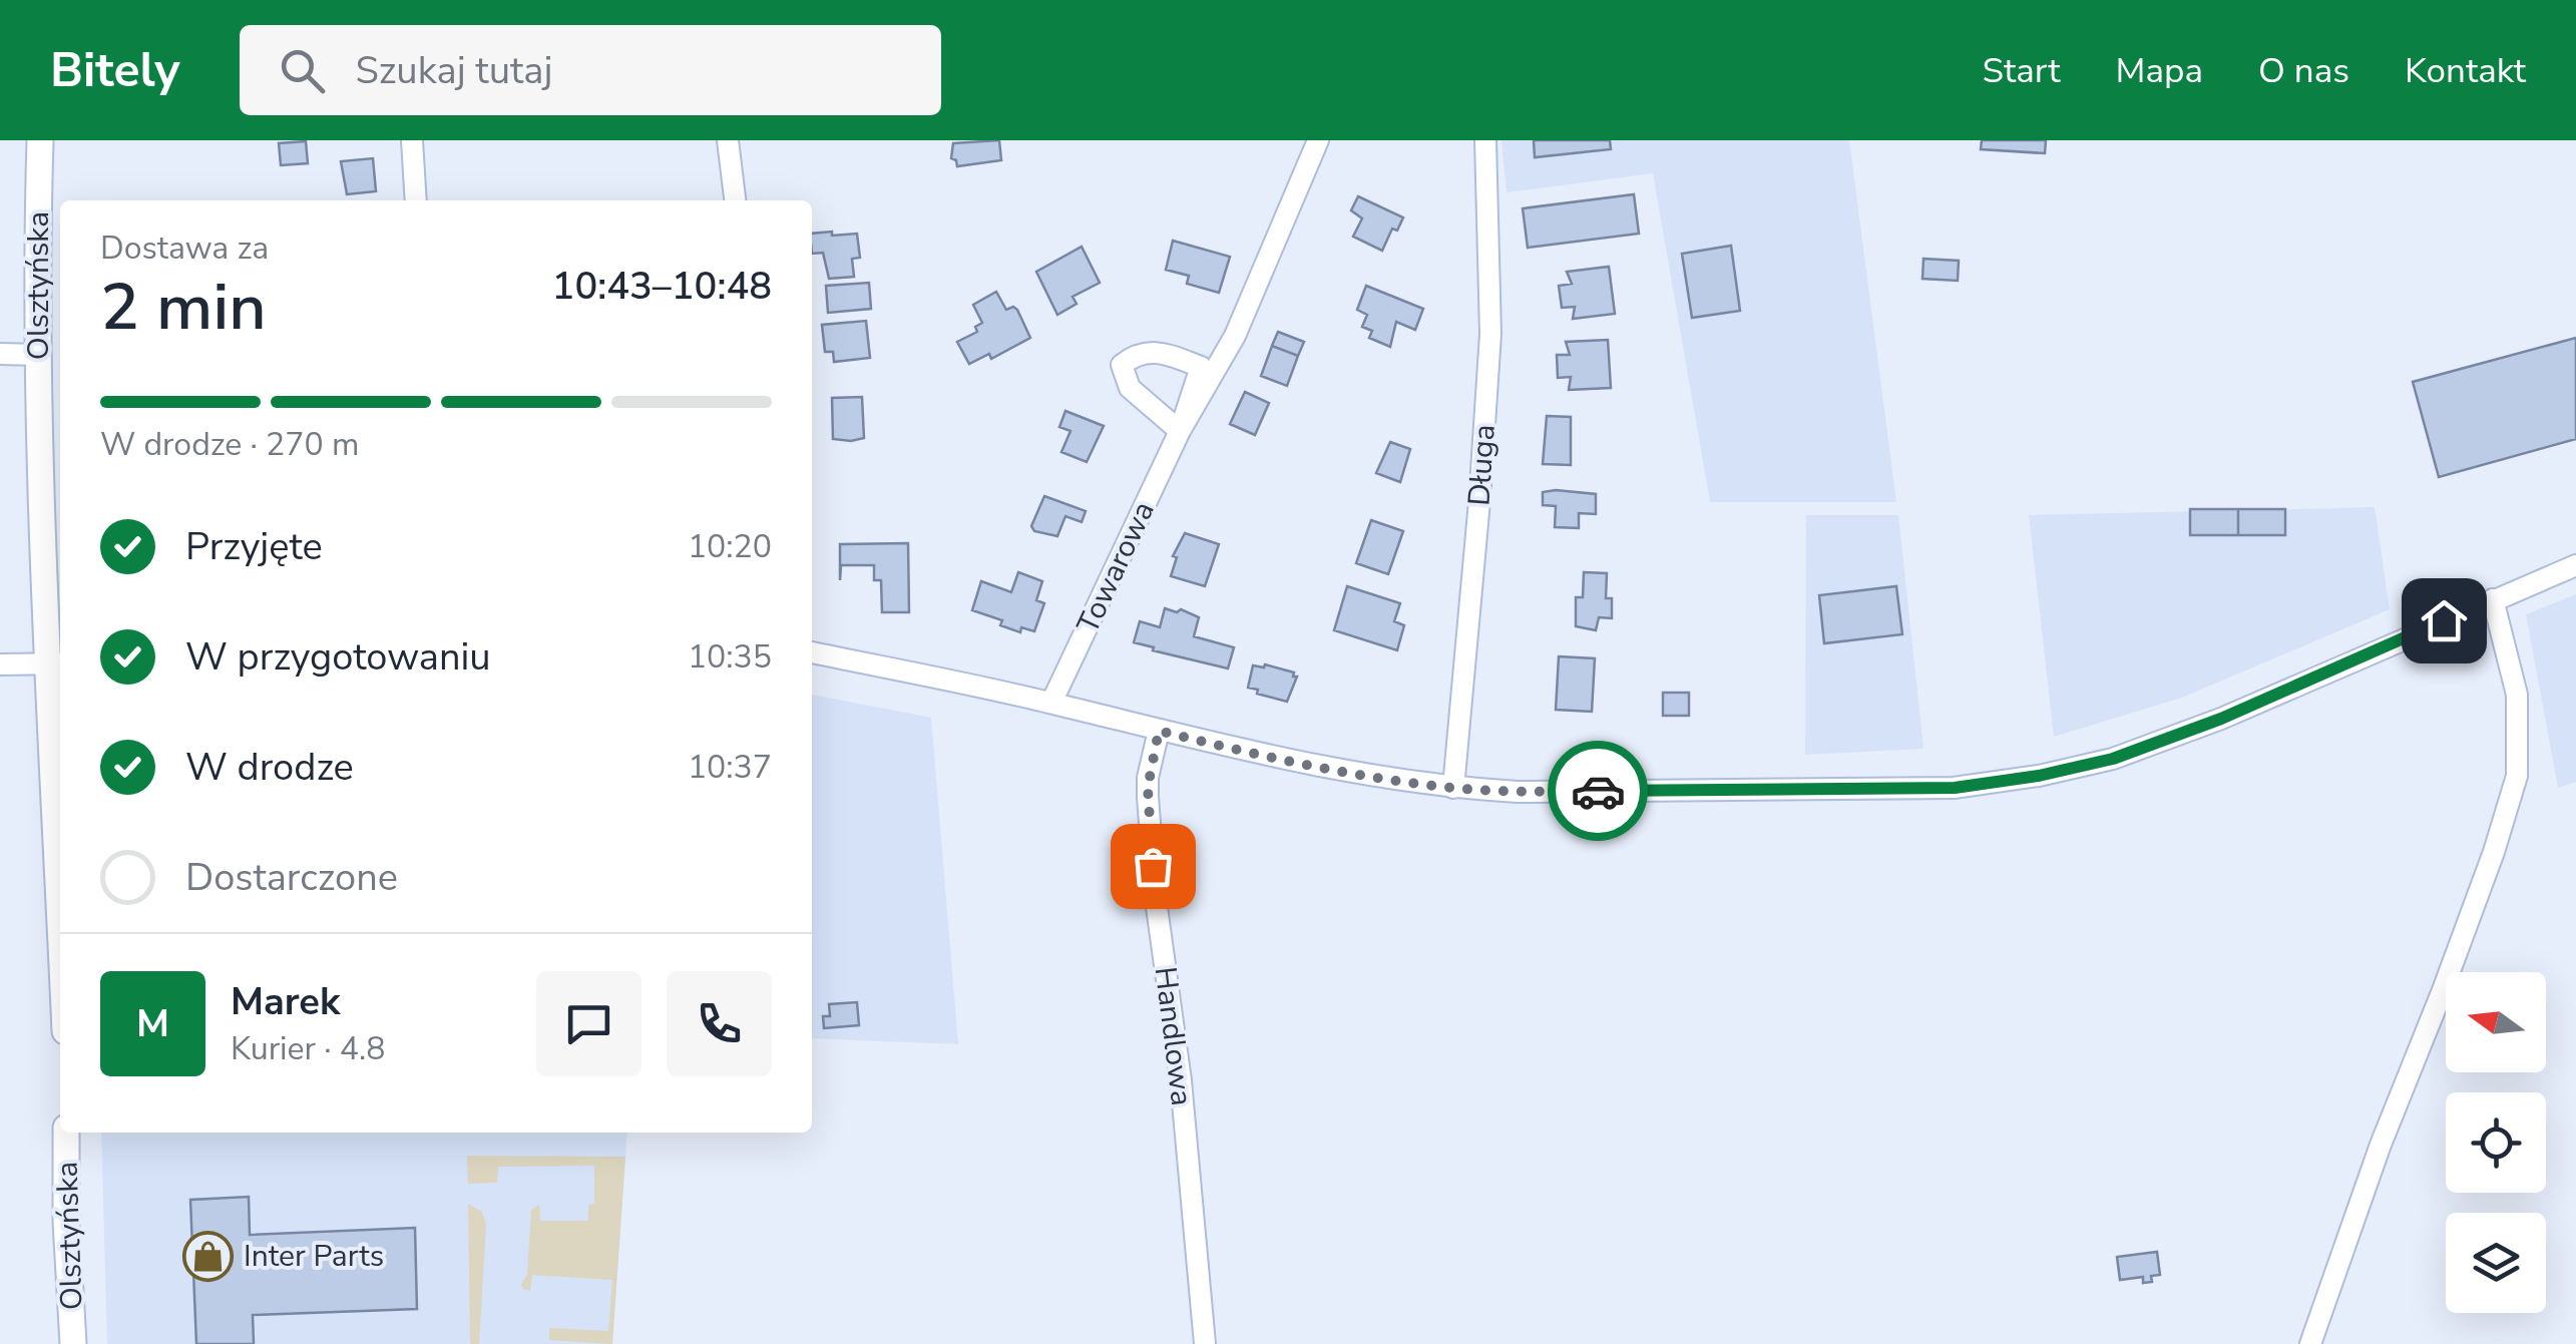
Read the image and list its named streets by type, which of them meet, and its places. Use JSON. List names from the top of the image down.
{
  "streets": {
    "street": [
      "Olsztyńska",
      "Długa",
      "Towarowa",
      "Handlowa"
    ]
  },
  "places": {
    "shop": ["Inter Parts"]
  },
  "north": "left",
  "page": {
    "header": "Bitely",
    "search": "Szukaj tutaj",
    "nav": [
      "Start",
      "Mapa",
      "O nas",
      "Kontakt"
    ],
    "heading": ["2 min", "Dostawa za", "10:43–10:48"],
    "panel": ["Marek", "Kurier · 4.8"],
    "bar": "W drodze · 270 m",
    "list": [
      ["Przyjęte", "10:20"],
      ["W przygotowaniu", "10:35"],
      ["W drodze", "10:37"],
      "Dostarczone"
    ],
    "round": "M"
  }
}
